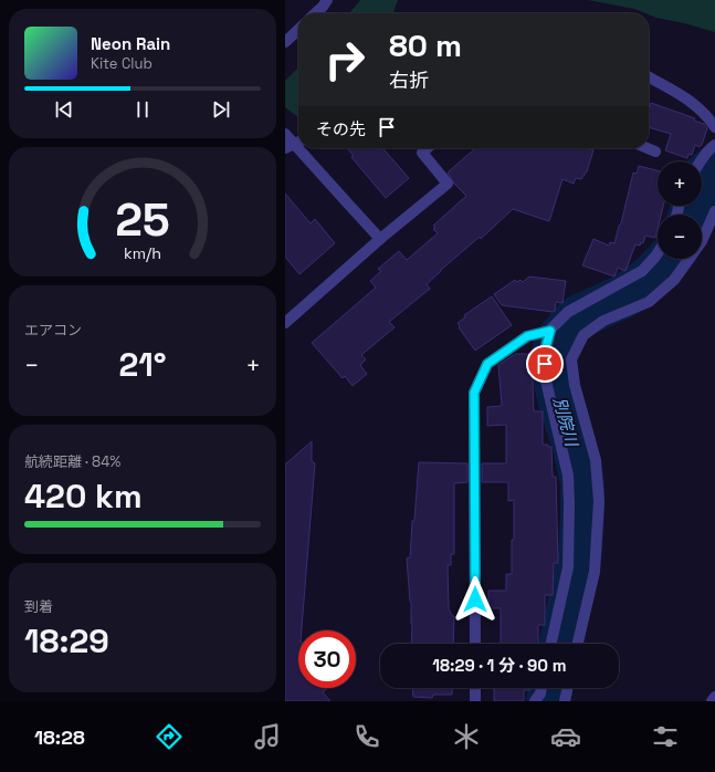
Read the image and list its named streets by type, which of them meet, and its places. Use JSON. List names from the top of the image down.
{
  "water": ["別院川"],
  "page": {
    "turn": ["80 m", "右折"],
    "song": ["Neon Rain", "Kite Club"],
    "then": "その先",
    "map_buttons": ["+", "−"],
    "tile": [
      "エアコン",
      ["航続距離 · 84%", "420 km"],
      ["到着", "18:29"]
    ],
    "heat": ["−", "21°", "+"],
    "limit": "30",
    "trip": "18:29 · 1 分 · 90 m",
    "tabs": "18:28",
    "gauge": ["25", "km/h"]
  }
}
